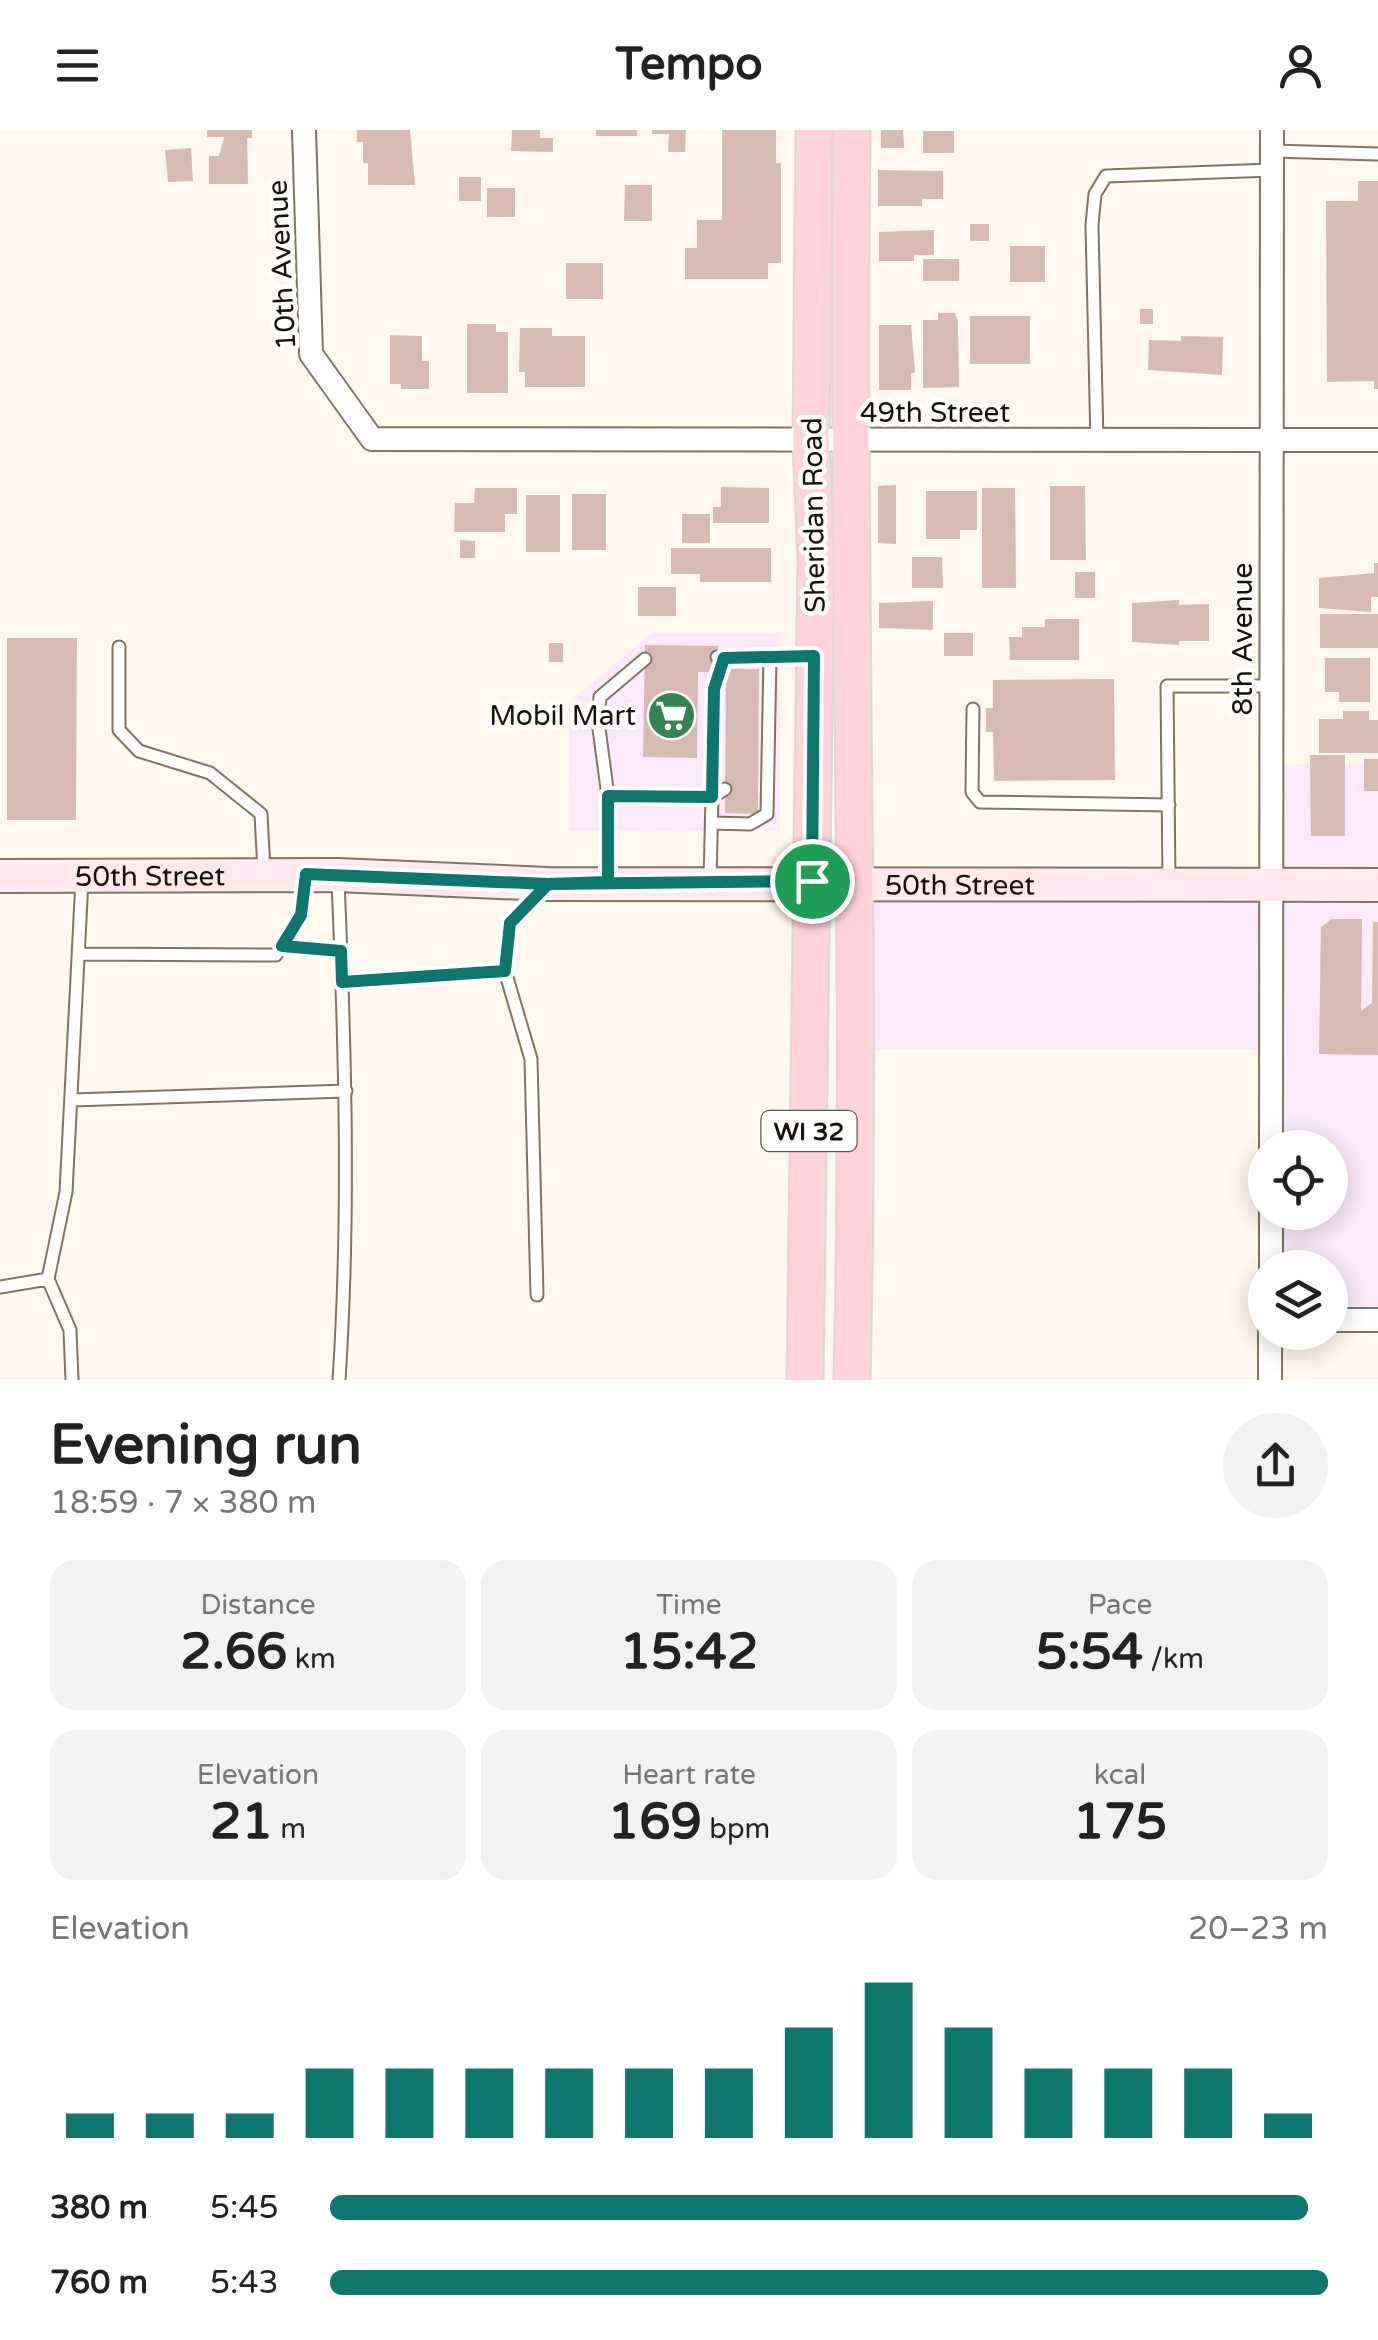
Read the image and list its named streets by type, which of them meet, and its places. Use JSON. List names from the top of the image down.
{
  "streets": {
    "main road": ["Sheridan Road", "WI 32"],
    "street": [
      "10th Avenue",
      "49th Street",
      "8th Avenue",
      "50th Street"
    ]
  },
  "crossings": [
    ["10th Avenue", "49th Street"],
    ["49th Street", "Sheridan Road"],
    ["49th Street", "8th Avenue"],
    ["Sheridan Road", "50th Street"],
    ["8th Avenue", "50th Street"]
  ],
  "places": {
    "supermarket": ["Mobil Mart"]
  },
  "page": {
    "header": "Tempo",
    "heading": ["Evening run", "18:59 · 7 × 380 m"],
    "stats": [
      ["Distance", "2.66 km"],
      ["Time", "15:42"],
      ["Pace", "5:54 /km"],
      ["Elevation", "21 m"],
      ["Heart rate", "169 bpm"],
      ["kcal", "175"]
    ],
    "chart": ["Elevation", "20–23 m"],
    "list": [
      {
        "name": "380 m",
        "note": "5:45"
      },
      {
        "name": "760 m",
        "note": "5:43"
      }
    ]
  }
}
